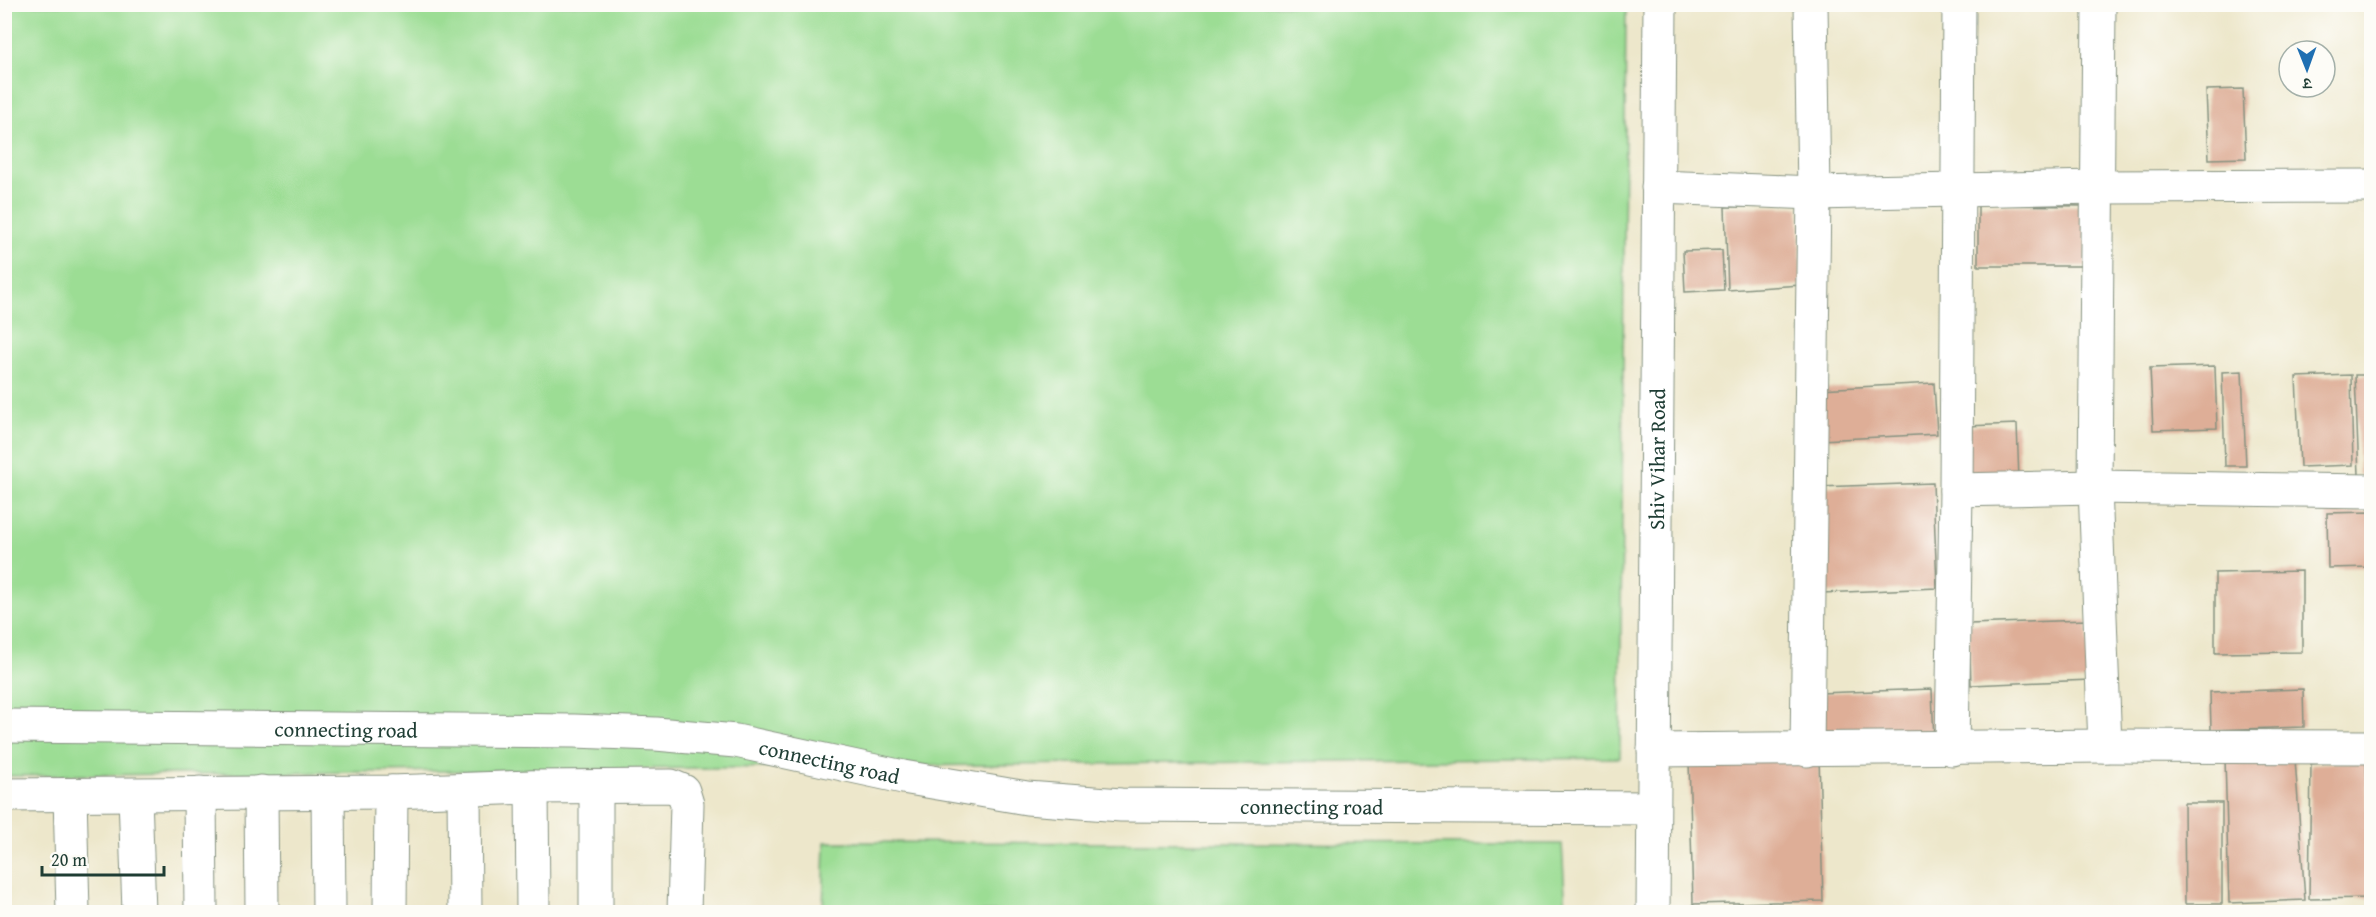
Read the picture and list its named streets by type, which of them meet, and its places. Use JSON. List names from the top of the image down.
{
  "streets": {
    "street": ["Shiv Vihar Road", "connecting road"]
  },
  "crossings": [
    ["Shiv Vihar Road", "connecting road"]
  ],
  "scale_bar": "20 m",
  "north": "bottom"
}
